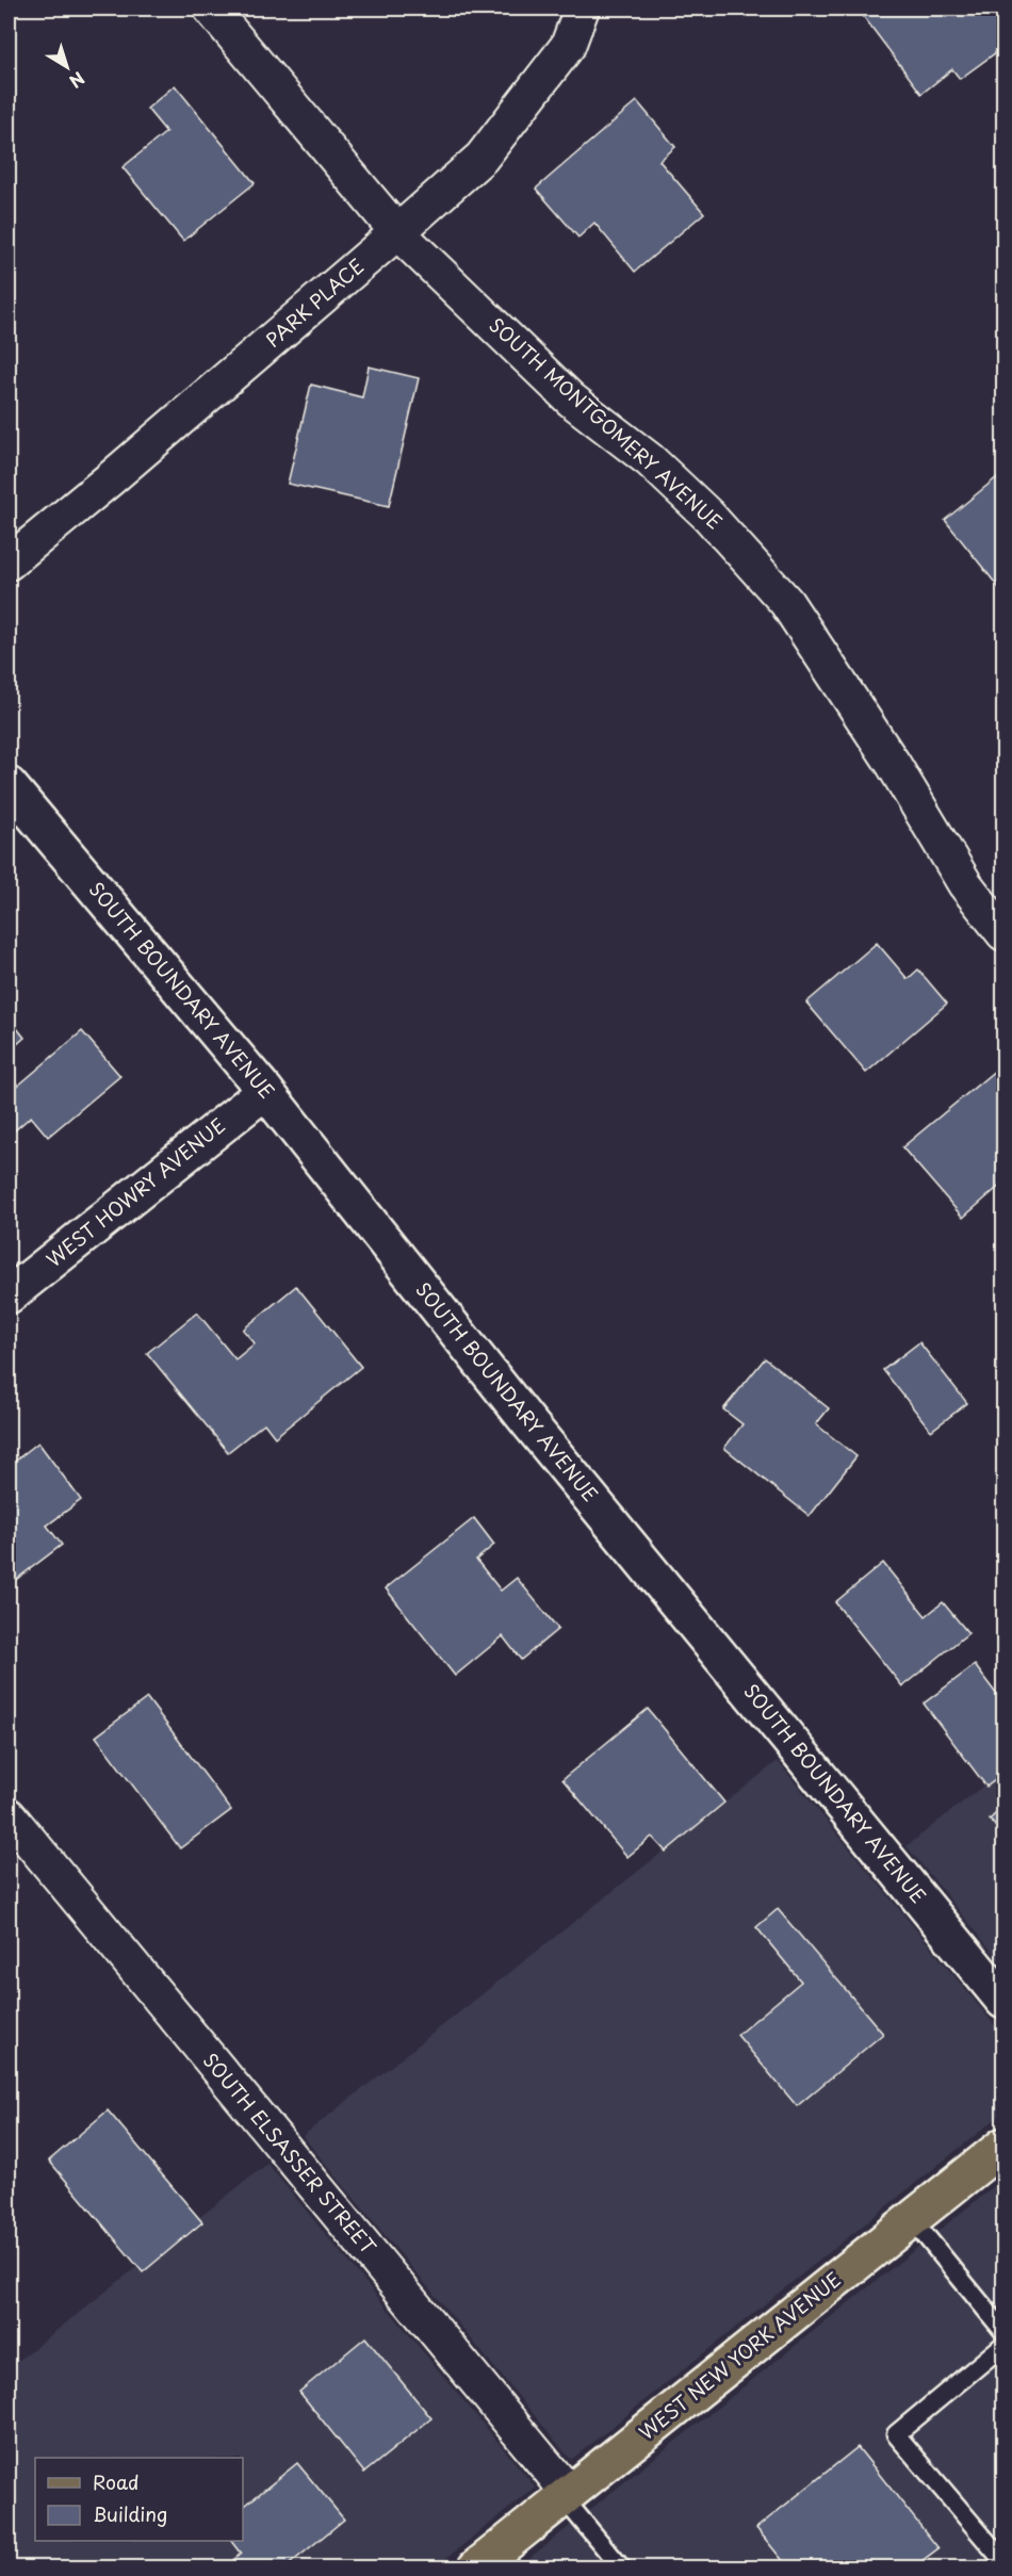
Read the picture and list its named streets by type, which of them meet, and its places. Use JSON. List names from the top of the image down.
{
  "streets": {
    "main road": ["WEST NEW YORK AVENUE"],
    "street": [
      "PARK PLACE",
      "SOUTH MONTGOMERY AVENUE",
      "SOUTH BOUNDARY AVENUE",
      "WEST HOWRY AVENUE",
      "SOUTH ELSASSER STREET"
    ]
  },
  "crossings": [
    ["PARK PLACE", "SOUTH MONTGOMERY AVENUE"],
    ["SOUTH BOUNDARY AVENUE", "WEST HOWRY AVENUE"],
    ["SOUTH ELSASSER STREET", "WEST NEW YORK AVENUE"]
  ],
  "legend": ["Road", "Building"],
  "north": "bottom right"
}
